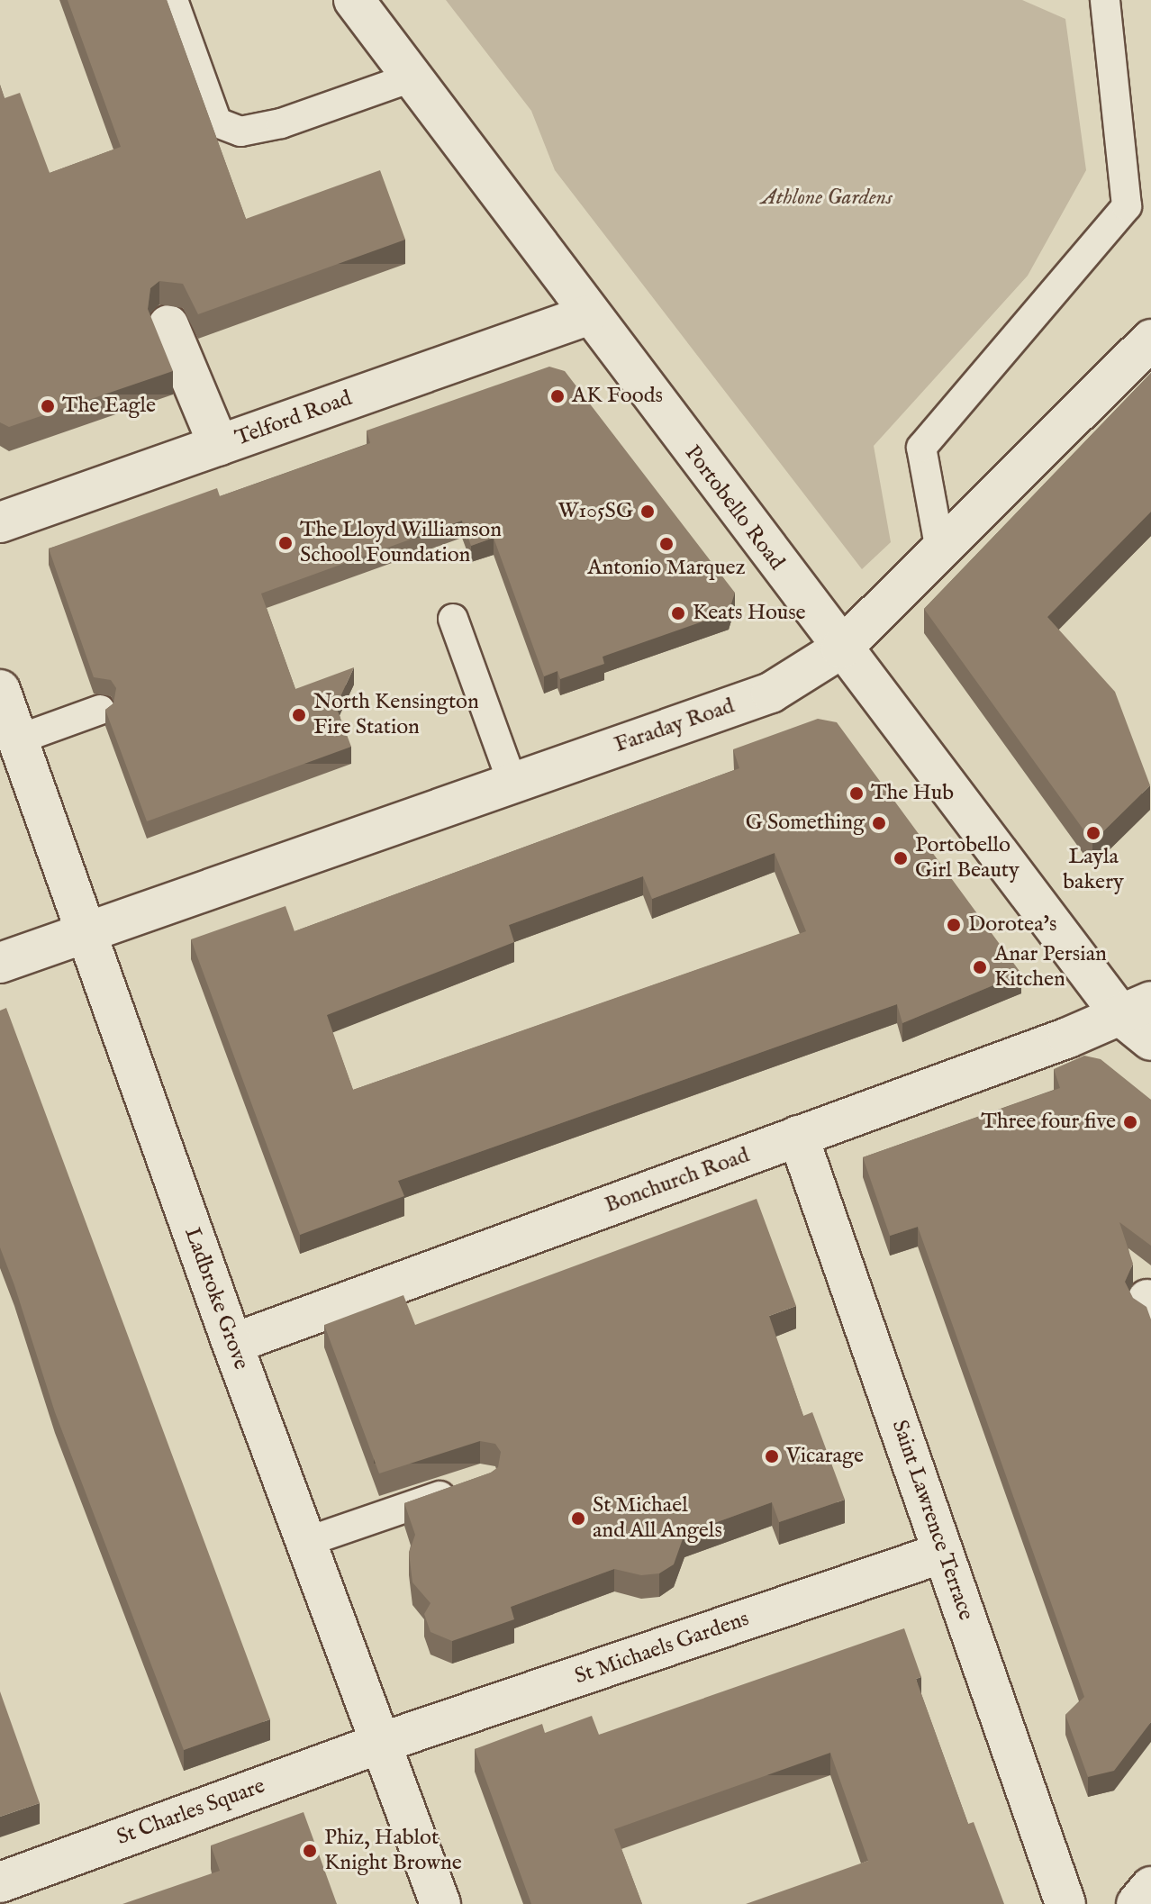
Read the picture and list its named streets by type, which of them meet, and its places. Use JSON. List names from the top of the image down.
{
  "streets": {
    "street": [
      "Telford Road",
      "Portobello Road",
      "Faraday Road",
      "Bonchurch Road",
      "Ladbroke Grove",
      "Saint Lawrence Terrace",
      "St Michaels Gardens",
      "St Charles Square"
    ]
  },
  "crossings": [
    ["Telford Road", "Portobello Road"],
    ["Portobello Road", "Faraday Road"],
    ["Portobello Road", "Bonchurch Road"],
    ["Faraday Road", "Ladbroke Grove"],
    ["Bonchurch Road", "Ladbroke Grove"],
    ["Bonchurch Road", "Saint Lawrence Terrace"],
    ["Ladbroke Grove", "St Michaels Gardens"],
    ["Ladbroke Grove", "St Charles Square"],
    ["Saint Lawrence Terrace", "St Michaels Gardens"],
    ["St Michaels Gardens", "St Charles Square"]
  ],
  "parks": ["Athlone Gardens"],
  "places": [
    "AK Foods",
    "The Eagle",
    "W105SG",
    "The Lloyd Williamson School Foundation",
    "Antonio Marquez",
    "Keats House",
    "North Kensington Fire Station",
    "The Hub",
    "G Something",
    "Layla bakery",
    "Portobello Girl Beauty",
    "Dorotea's",
    "Anar Persian Kitchen",
    "Three four five",
    "Vicarage",
    "St Michael and All Angels",
    "Phiz, Hablot Knight Browne"
  ]
}
